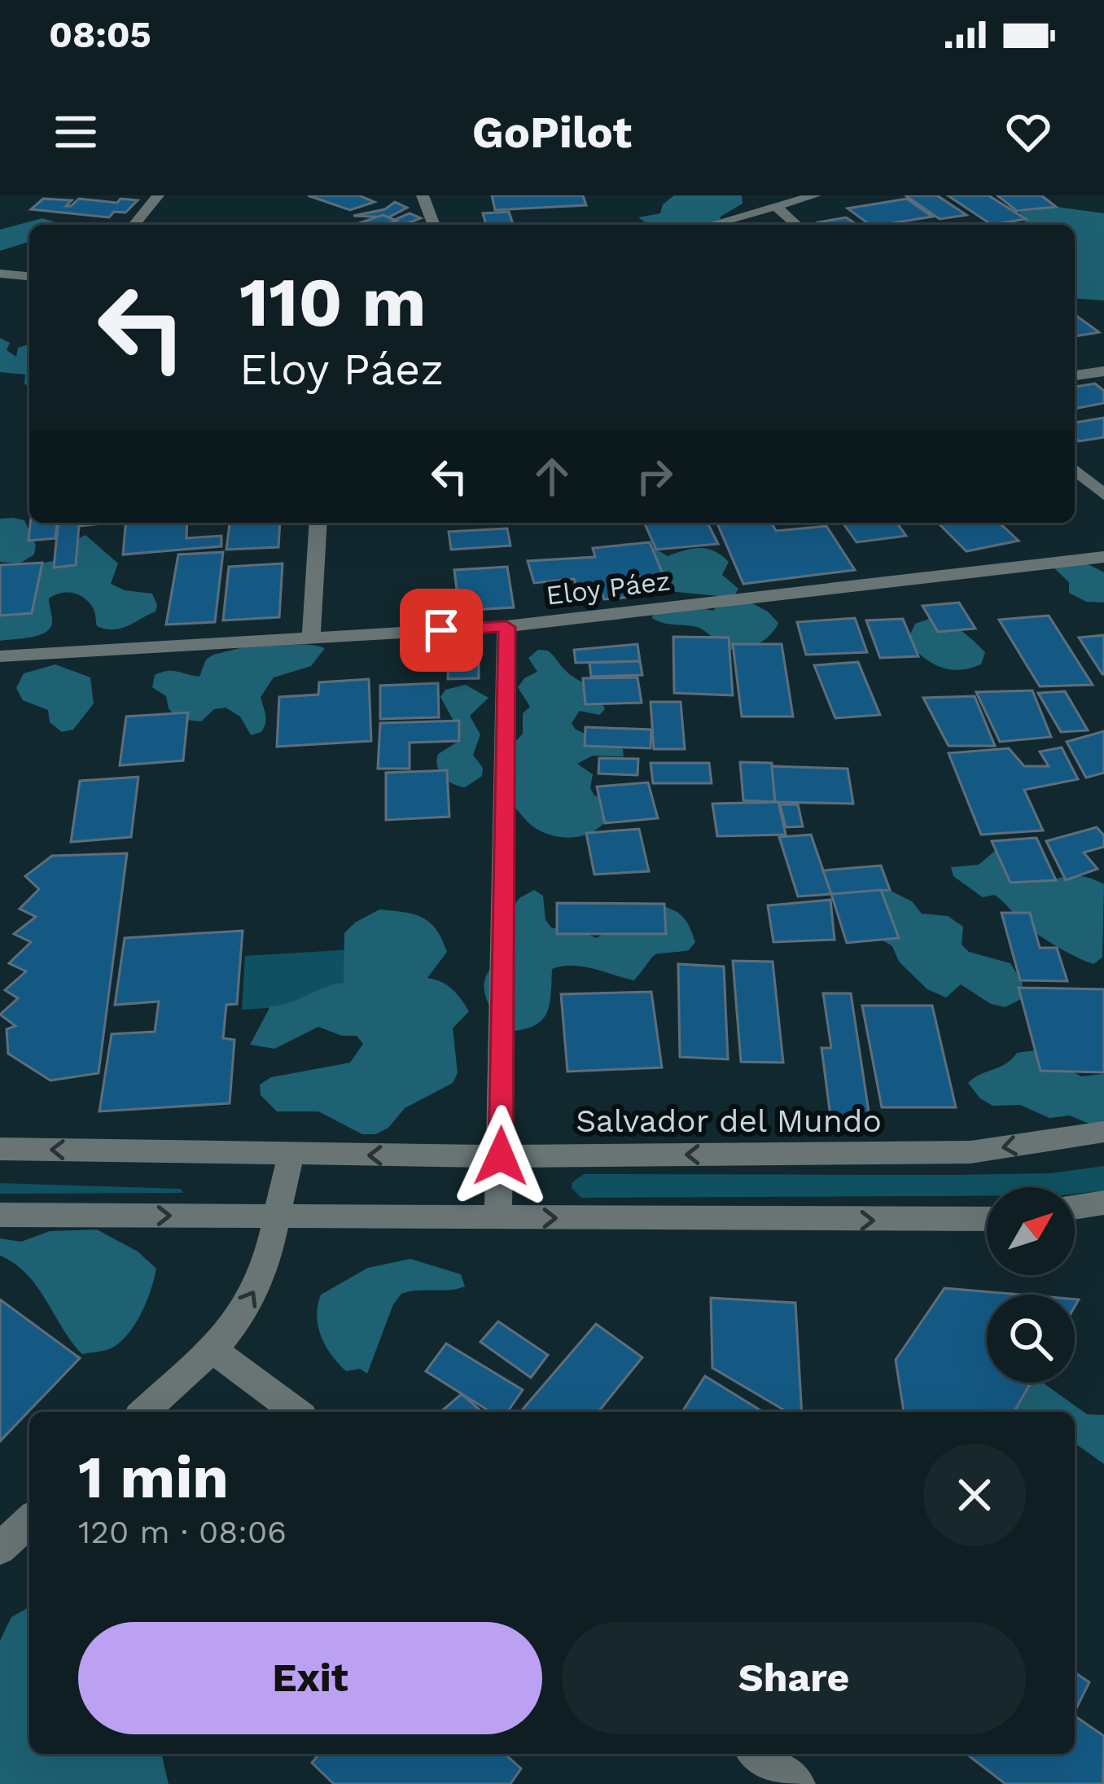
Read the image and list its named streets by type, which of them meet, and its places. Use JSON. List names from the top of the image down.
{
  "streets": {
    "street": ["Eloy Páez", "Salvador del Mundo"]
  },
  "north": "top right",
  "page": {
    "status": "08:05",
    "header": "GoPilot",
    "turn": ["110 m", "Eloy Páez"],
    "heading": ["1 min", "120 m · 08:06"],
    "buttons": ["Exit", "Share"]
  }
}
